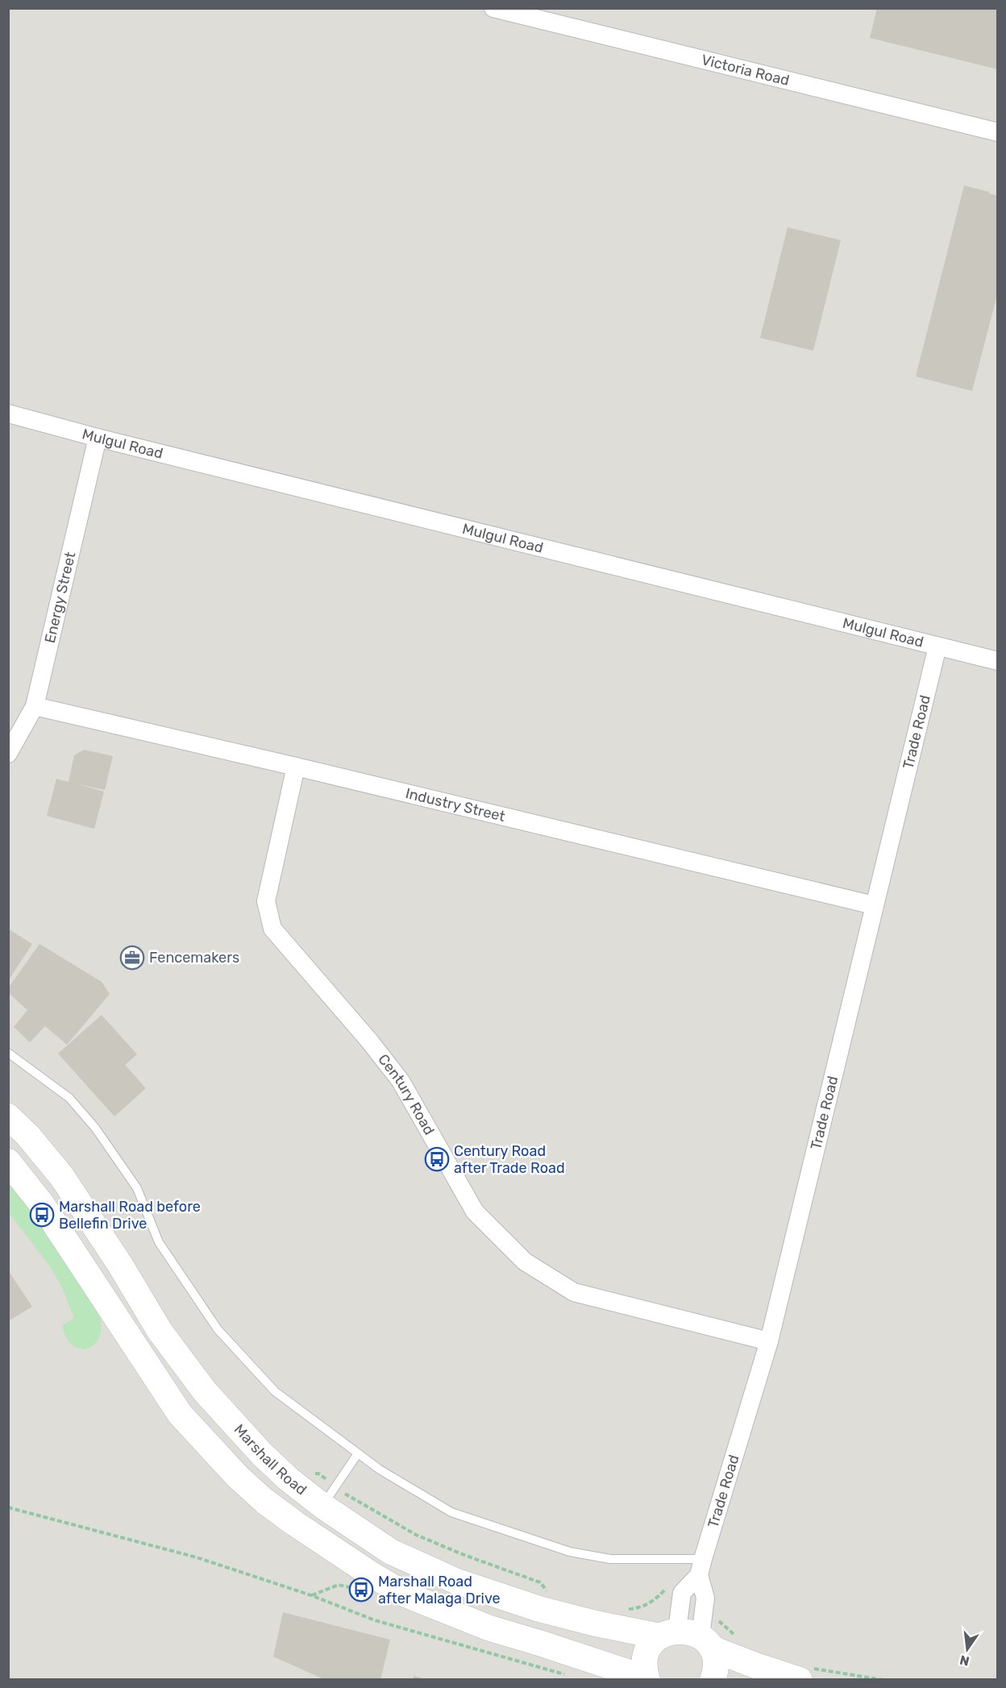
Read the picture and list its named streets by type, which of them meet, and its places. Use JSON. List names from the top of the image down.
{
  "streets": {
    "main road": ["Marshall Road"],
    "street": [
      "Victoria Road",
      "Mulgul Road",
      "Energy Street",
      "Trade Road",
      "Industry Street",
      "Century Road"
    ]
  },
  "crossings": [
    ["Mulgul Road", "Energy Street"],
    ["Mulgul Road", "Trade Road"],
    ["Energy Street", "Industry Street"],
    ["Trade Road", "Industry Street"],
    ["Trade Road", "Century Road"],
    ["Industry Street", "Century Road"]
  ],
  "places": {
    "office": ["Fencemakers"],
    "bus stop": ["Century Road after Trade Road", "Marshall Road before Bellefin Drive", "Marshall Road after Malaga Drive"]
  },
  "north": "bottom"
}
